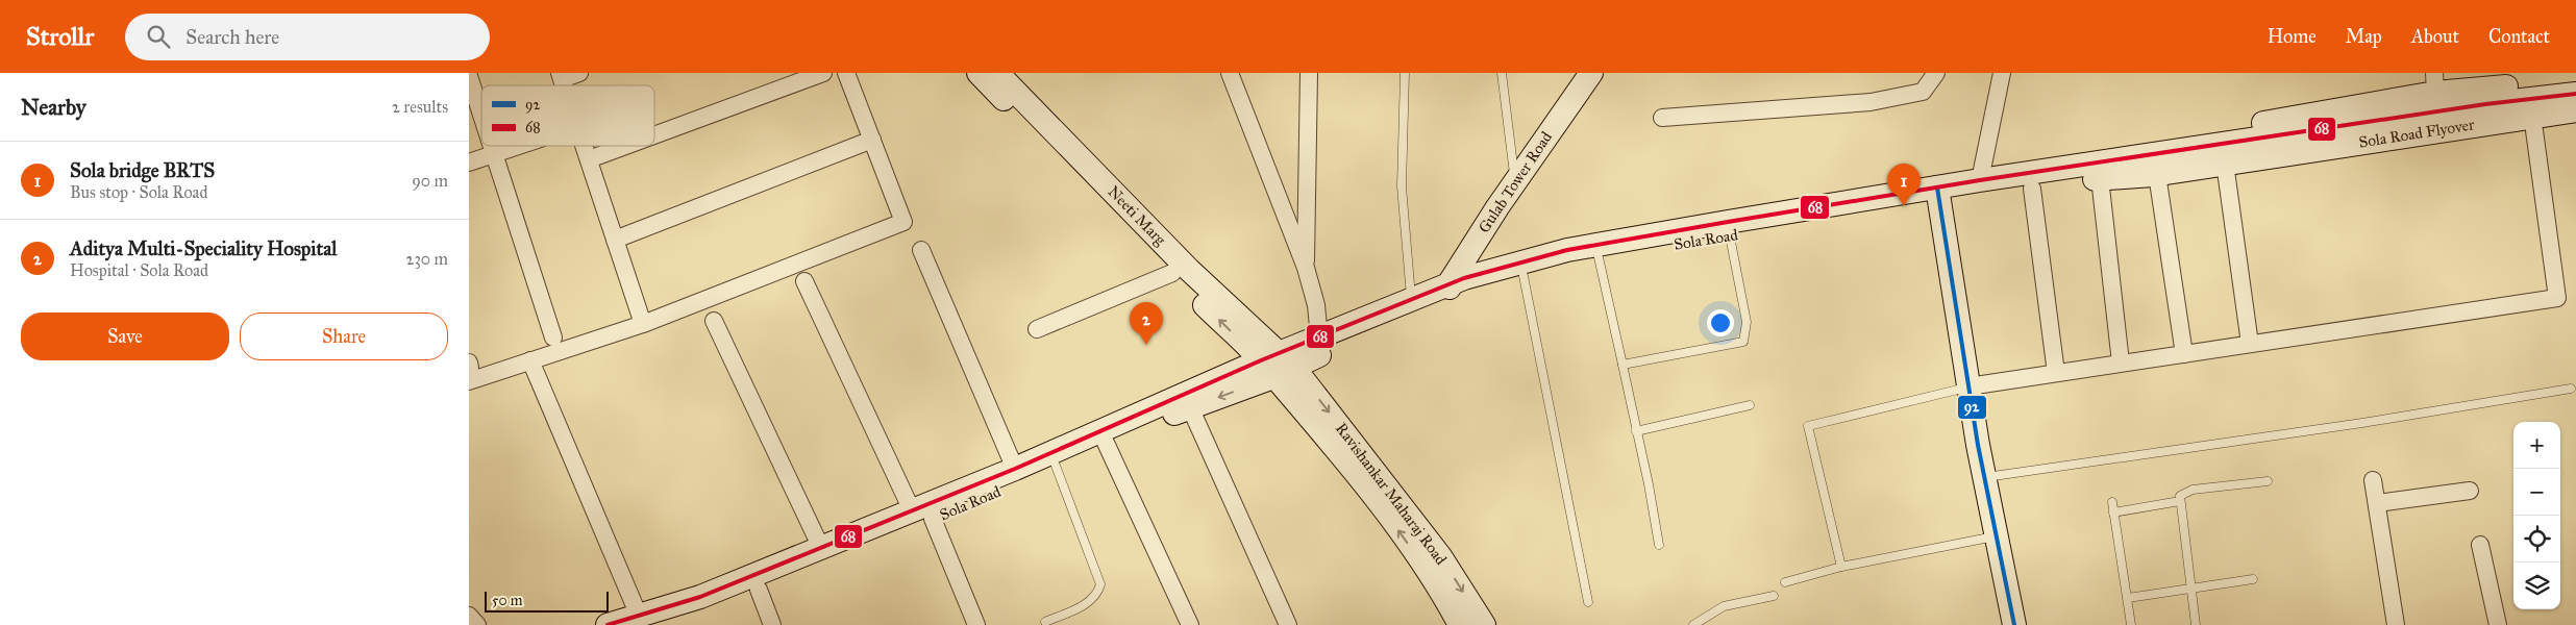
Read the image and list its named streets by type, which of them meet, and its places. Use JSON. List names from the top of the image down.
{
  "streets": {
    "main road": [
      "Sola Road Flyover",
      "Gulab Tower Road",
      "Neeti Marg",
      "Sola Road",
      "Ravishankar Maharaj Road"
    ]
  },
  "crossings": [
    ["Sola Road Flyover", "Sola Road"],
    ["Gulab Tower Road", "Sola Road"],
    ["Neeti Marg", "Sola Road"],
    ["Neeti Marg", "Ravishankar Maharaj Road"],
    ["Sola Road", "Ravishankar Maharaj Road"]
  ],
  "lines": ["transit line 68", "transit line 92"],
  "legend": ["92", "68"],
  "scale_bar": "50 m",
  "page": {
    "header": "Strollr",
    "search": "Search here",
    "nav": [
      "Home",
      "Map",
      "About",
      "Contact"
    ],
    "heading": ["Nearby", "2 results"],
    "list": [
      {
        "mark": "1",
        "name": "Sola bridge BRTS",
        "note": "Bus stop · Sola Road",
        "value": "90 m"
      },
      {
        "mark": "2",
        "name": "Aditya Multi-Speciality Hospital",
        "note": "Hospital · Sola Road",
        "value": "230 m"
      }
    ],
    "pins": ["1", "2"],
    "buttons": ["Save", "Share"],
    "map_buttons": ["+", "−"],
    "scale": "50 m"
  }
}
